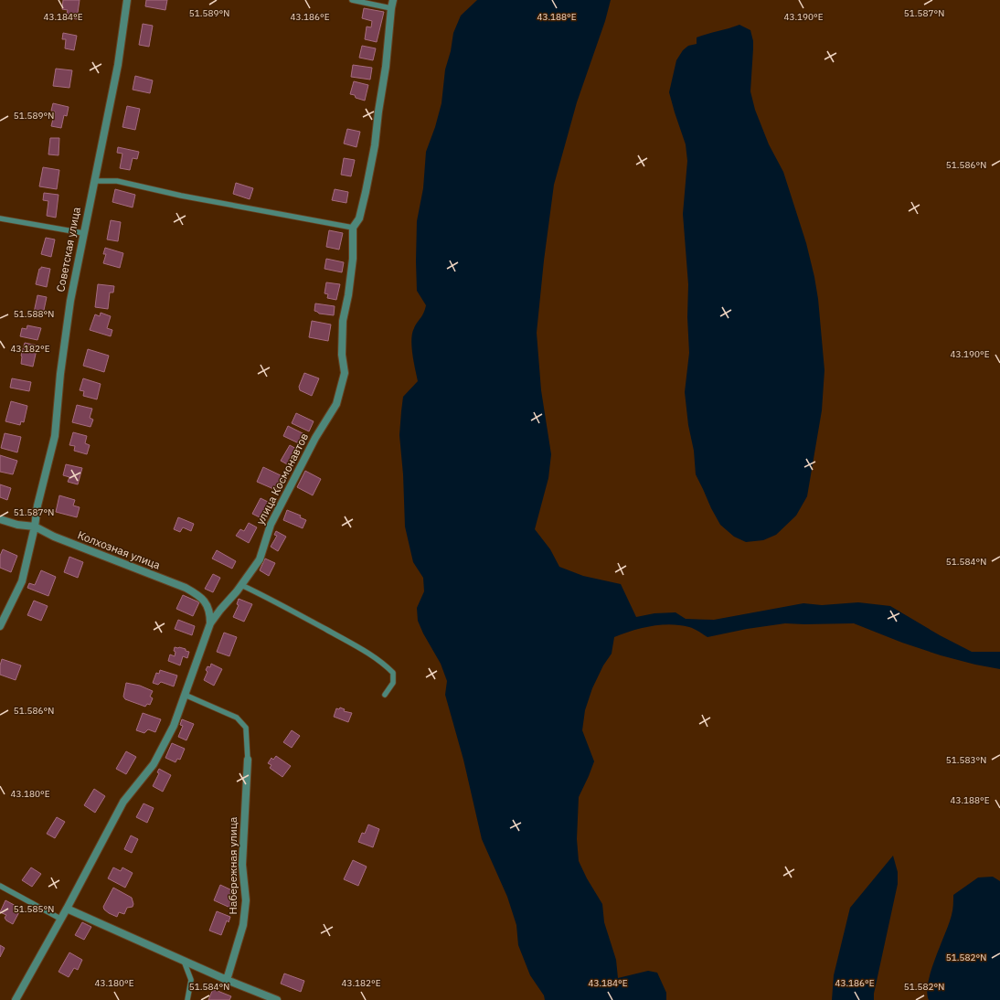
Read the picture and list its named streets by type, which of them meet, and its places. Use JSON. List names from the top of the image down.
{
  "streets": {
    "street": [
      "Советская улица",
      "улица Космонавтов",
      "Колхозная улица",
      "Набережная улица"
    ]
  },
  "crossings": [
    ["Советская улица", "Колхозная улица"],
    ["улица Космонавтов", "Колхозная улица"]
  ],
  "coordinates": [
    "51.589°N",
    "51.587°N",
    "43.184°E",
    "43.186°E",
    "43.188°E",
    "43.190°E",
    "51.586°N",
    "51.588°N",
    "43.182°E",
    "51.584°N",
    "51.583°N",
    "43.180°E",
    "51.585°N",
    "51.582°N"
  ]
}
